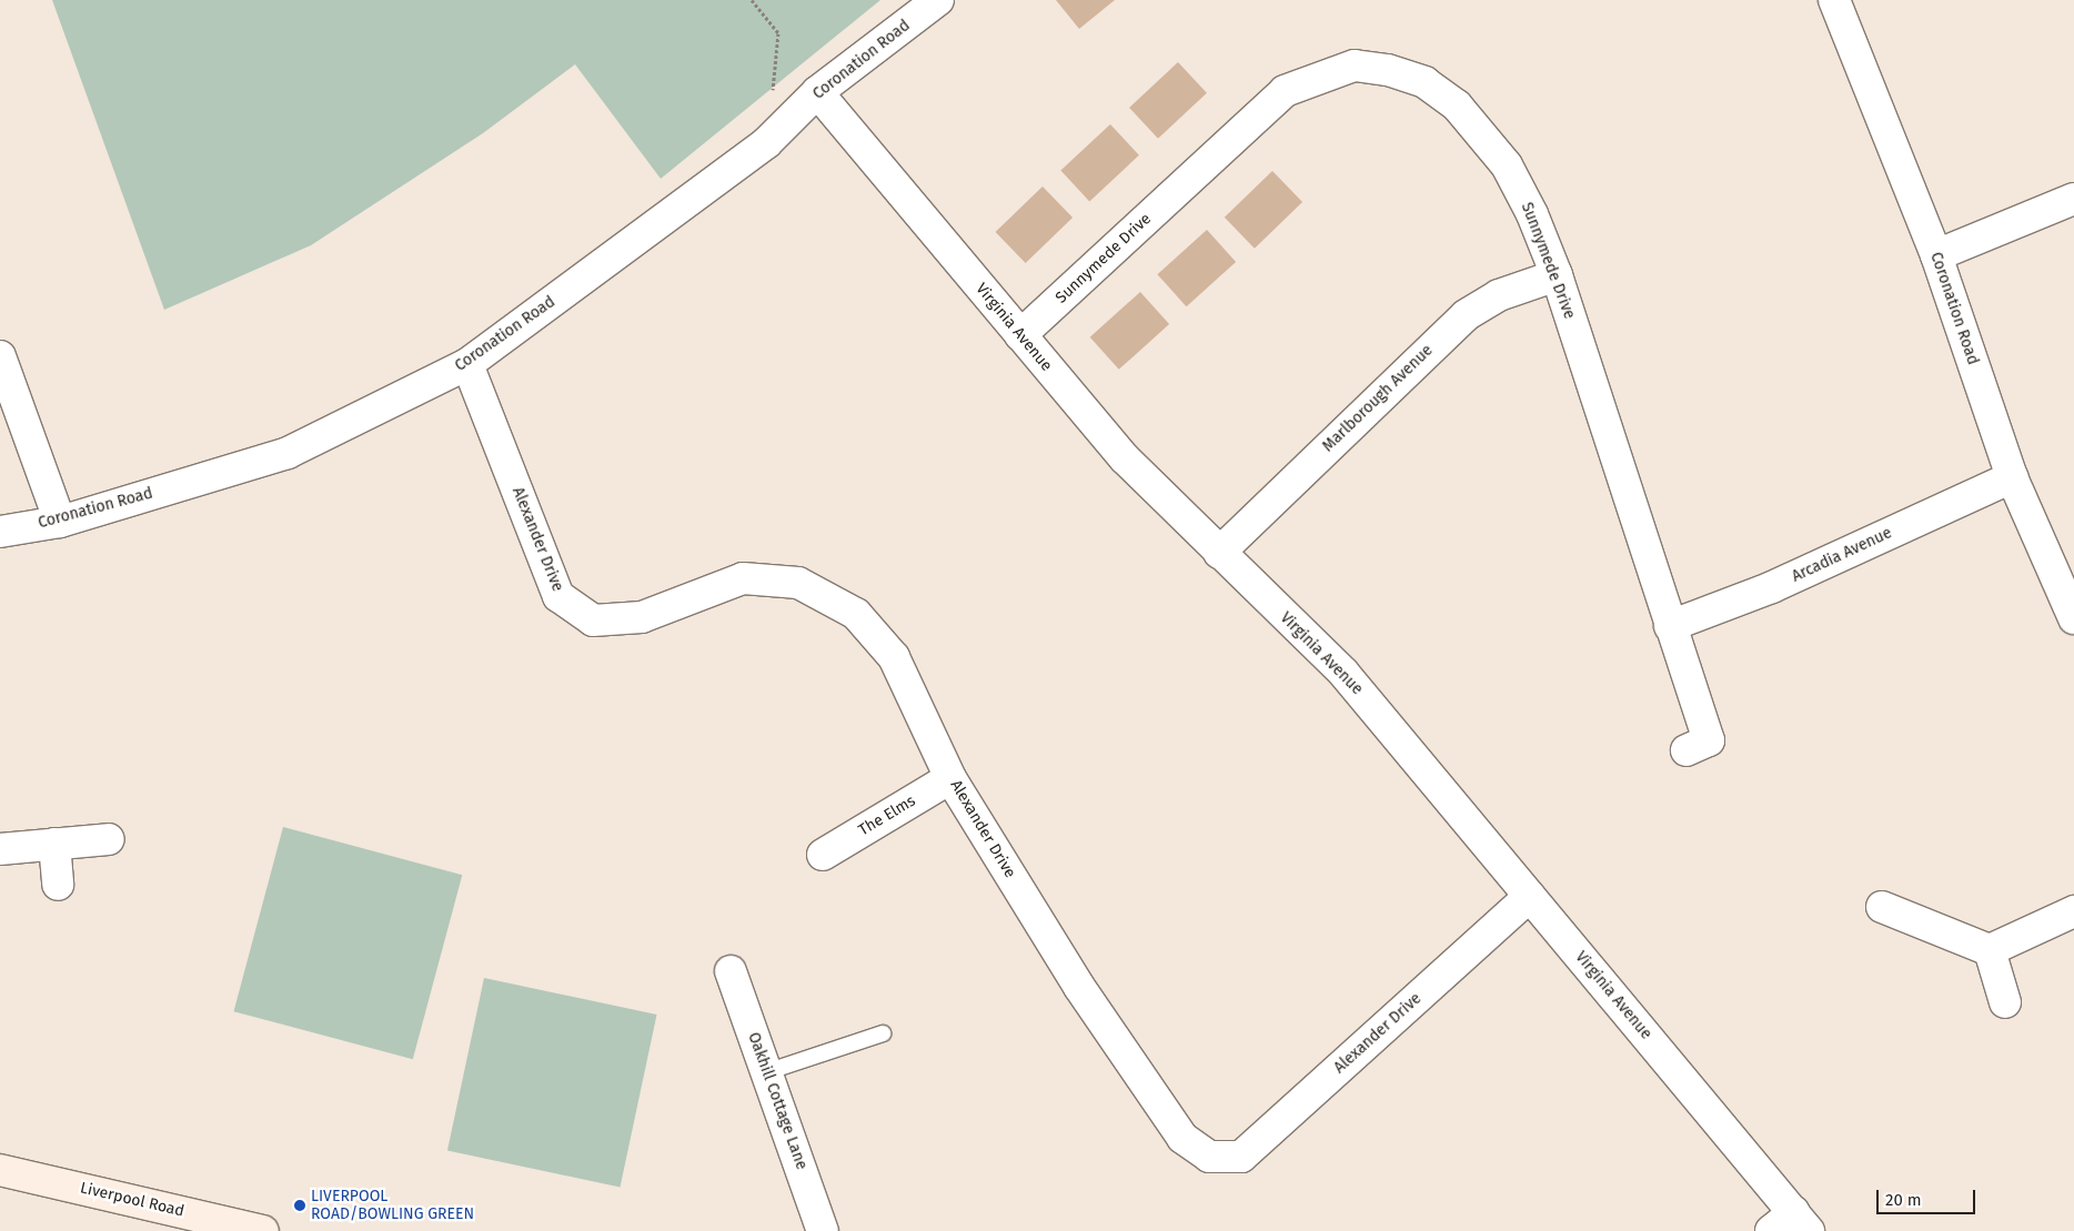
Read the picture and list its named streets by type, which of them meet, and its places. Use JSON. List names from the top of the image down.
{
  "streets": {
    "main road": ["Liverpool Road"],
    "street": [
      "Coronation Road",
      "Sunnymede Drive",
      "Virginia Avenue",
      "Marlborough Avenue",
      "Alexander Drive",
      "Arcadia Avenue",
      "The Elms",
      "Oakhill Cottage Lane"
    ]
  },
  "crossings": [
    ["Coronation Road", "Virginia Avenue"],
    ["Coronation Road", "Alexander Drive"],
    ["Coronation Road", "Arcadia Avenue"],
    ["Sunnymede Drive", "Virginia Avenue"],
    ["Sunnymede Drive", "Marlborough Avenue"],
    ["Sunnymede Drive", "Arcadia Avenue"],
    ["Virginia Avenue", "Marlborough Avenue"],
    ["Virginia Avenue", "Alexander Drive"],
    ["Alexander Drive", "The Elms"]
  ],
  "places": ["LIVERPOOL ROAD/BOWLING GREEN"],
  "scale_bar": "20 m"
}
